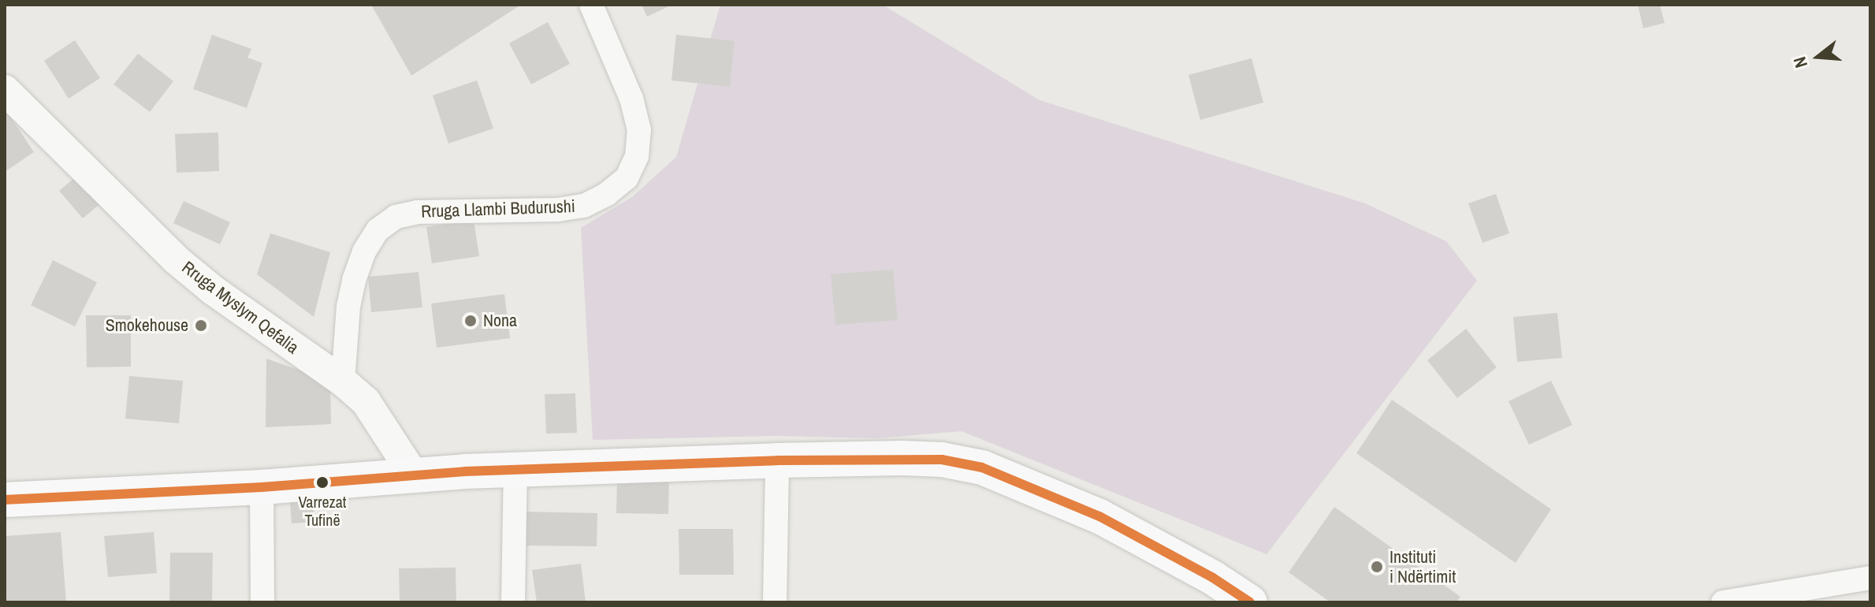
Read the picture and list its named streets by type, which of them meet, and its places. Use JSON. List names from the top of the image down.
{
  "streets": {
    "street": ["Rruga Llambi Budurushi", "Rruga Myslym Qefalia"]
  },
  "crossings": [
    ["Rruga Llambi Budurushi", "Rruga Myslym Qefalia"]
  ],
  "places": [
    "Nona",
    "Smokehouse",
    "Varrezat Tufinë",
    "Instituti i Ndërtimit"
  ],
  "north": "left"
}
